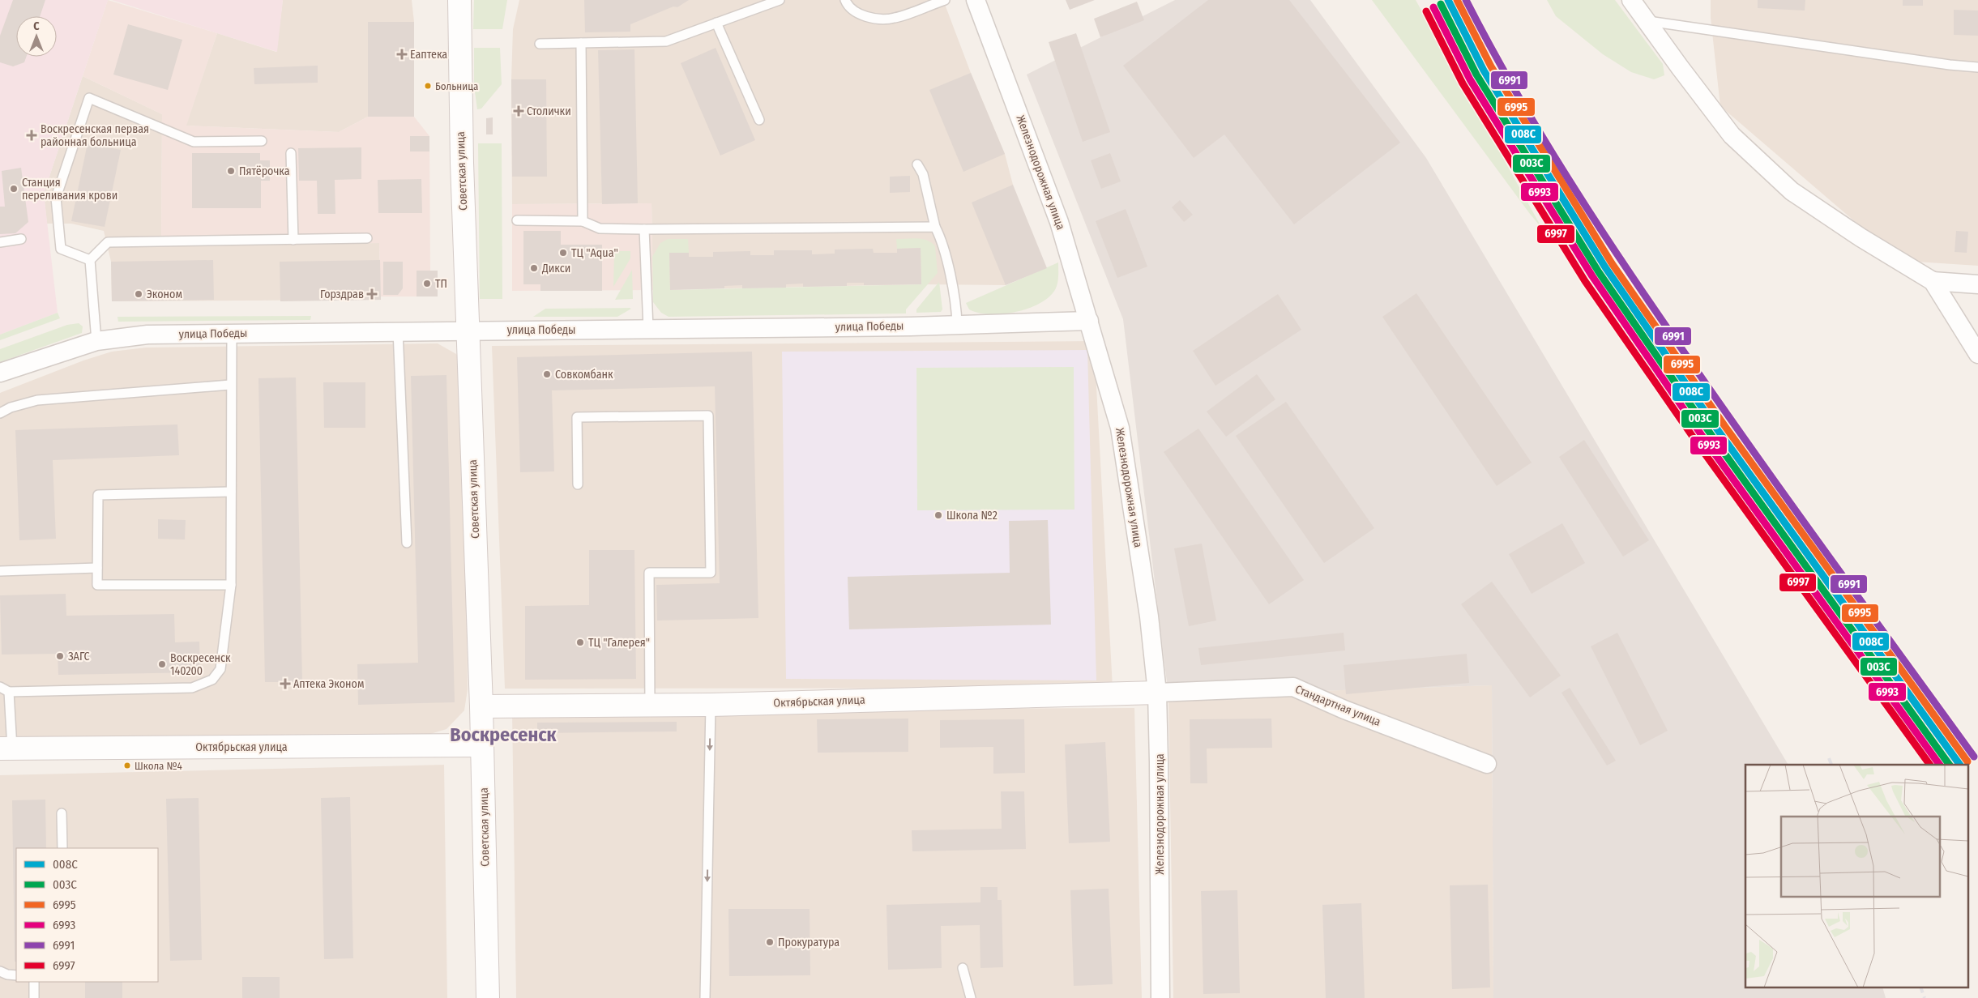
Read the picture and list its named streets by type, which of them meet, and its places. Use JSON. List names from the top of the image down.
{
  "streets": {
    "main road": ["Советская улица", "Октябрьская улица"],
    "street": ["Железнодорожная улица", "улица Победы", "Стандартная улица"]
  },
  "crossings": [
    ["Советская улица", "улица Победы"],
    ["Советская улица", "Октябрьская улица"],
    ["Железнодорожная улица", "улица Победы"],
    ["Железнодорожная улица", "Октябрьская улица"],
    ["Железнодорожная улица", "Стандартная улица"],
    ["Октябрьская улица", "Стандартная улица"]
  ],
  "districts": ["Воскресенск"],
  "places": {
    "health": [
      "Еаптека",
      "Столички",
      "Воскресенская первая районная больница",
      "Горздрав",
      "Аптека Эконом"
    ],
    "other": [
      "Больница",
      "Пятёрочка",
      "Станция переливания крови",
      "ТЦ \"Aqua\"",
      "Дикси",
      "ТП",
      "Эконом",
      "Совкомбанк",
      "Школа №2",
      "ТЦ \"Галерея\"",
      "ЗАГС",
      "Воскресенск 140200",
      "Школа №4",
      "Прокуратура"
    ]
  },
  "lines": [
    "transit line 008С",
    "transit line 6995",
    "transit line 6991",
    "transit line 003С",
    "transit line 6993",
    "transit line 6997"
  ],
  "legend": [
    "008С",
    "003С",
    "6995",
    "6993",
    "6991",
    "6997"
  ],
  "north": "top"
}
